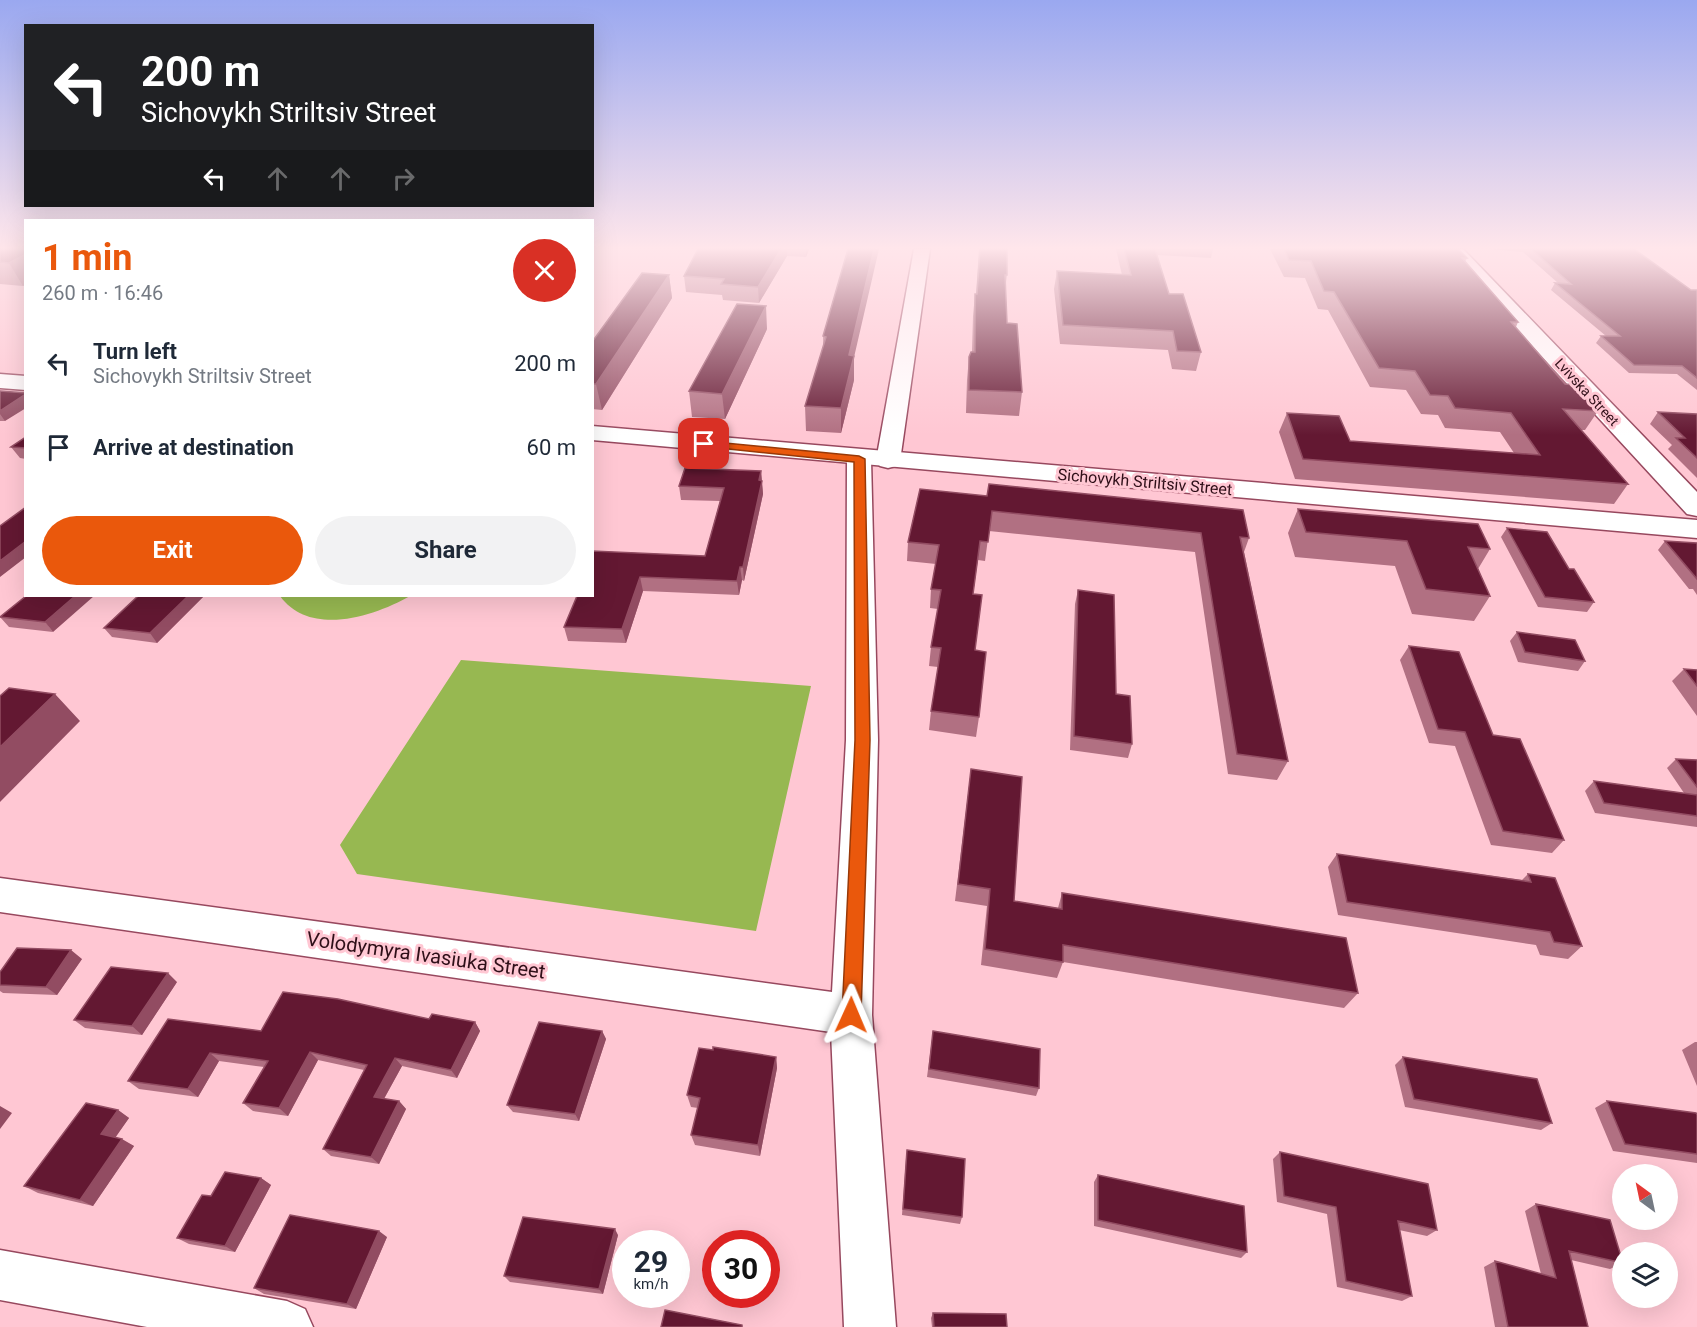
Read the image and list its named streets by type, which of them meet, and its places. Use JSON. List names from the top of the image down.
{
  "streets": {
    "street": ["Lvivska Street", "Sichovykh Striltsiv Street", "Volodymyra Ivasiuka Street"]
  },
  "north": "top left",
  "page": {
    "turn": ["200 m", "Sichovykh Striltsiv Street"],
    "heading": ["1 min", "260 m · 16:46"],
    "list": [
      {
        "name": "Turn left",
        "note": "Sichovykh Striltsiv Street",
        "value": "200 m"
      },
      {
        "name": "Arrive at destination",
        "value": "60 m"
      }
    ],
    "buttons": ["Exit", "Share"],
    "speed": "29 km/h",
    "limit": "30"
  }
}
